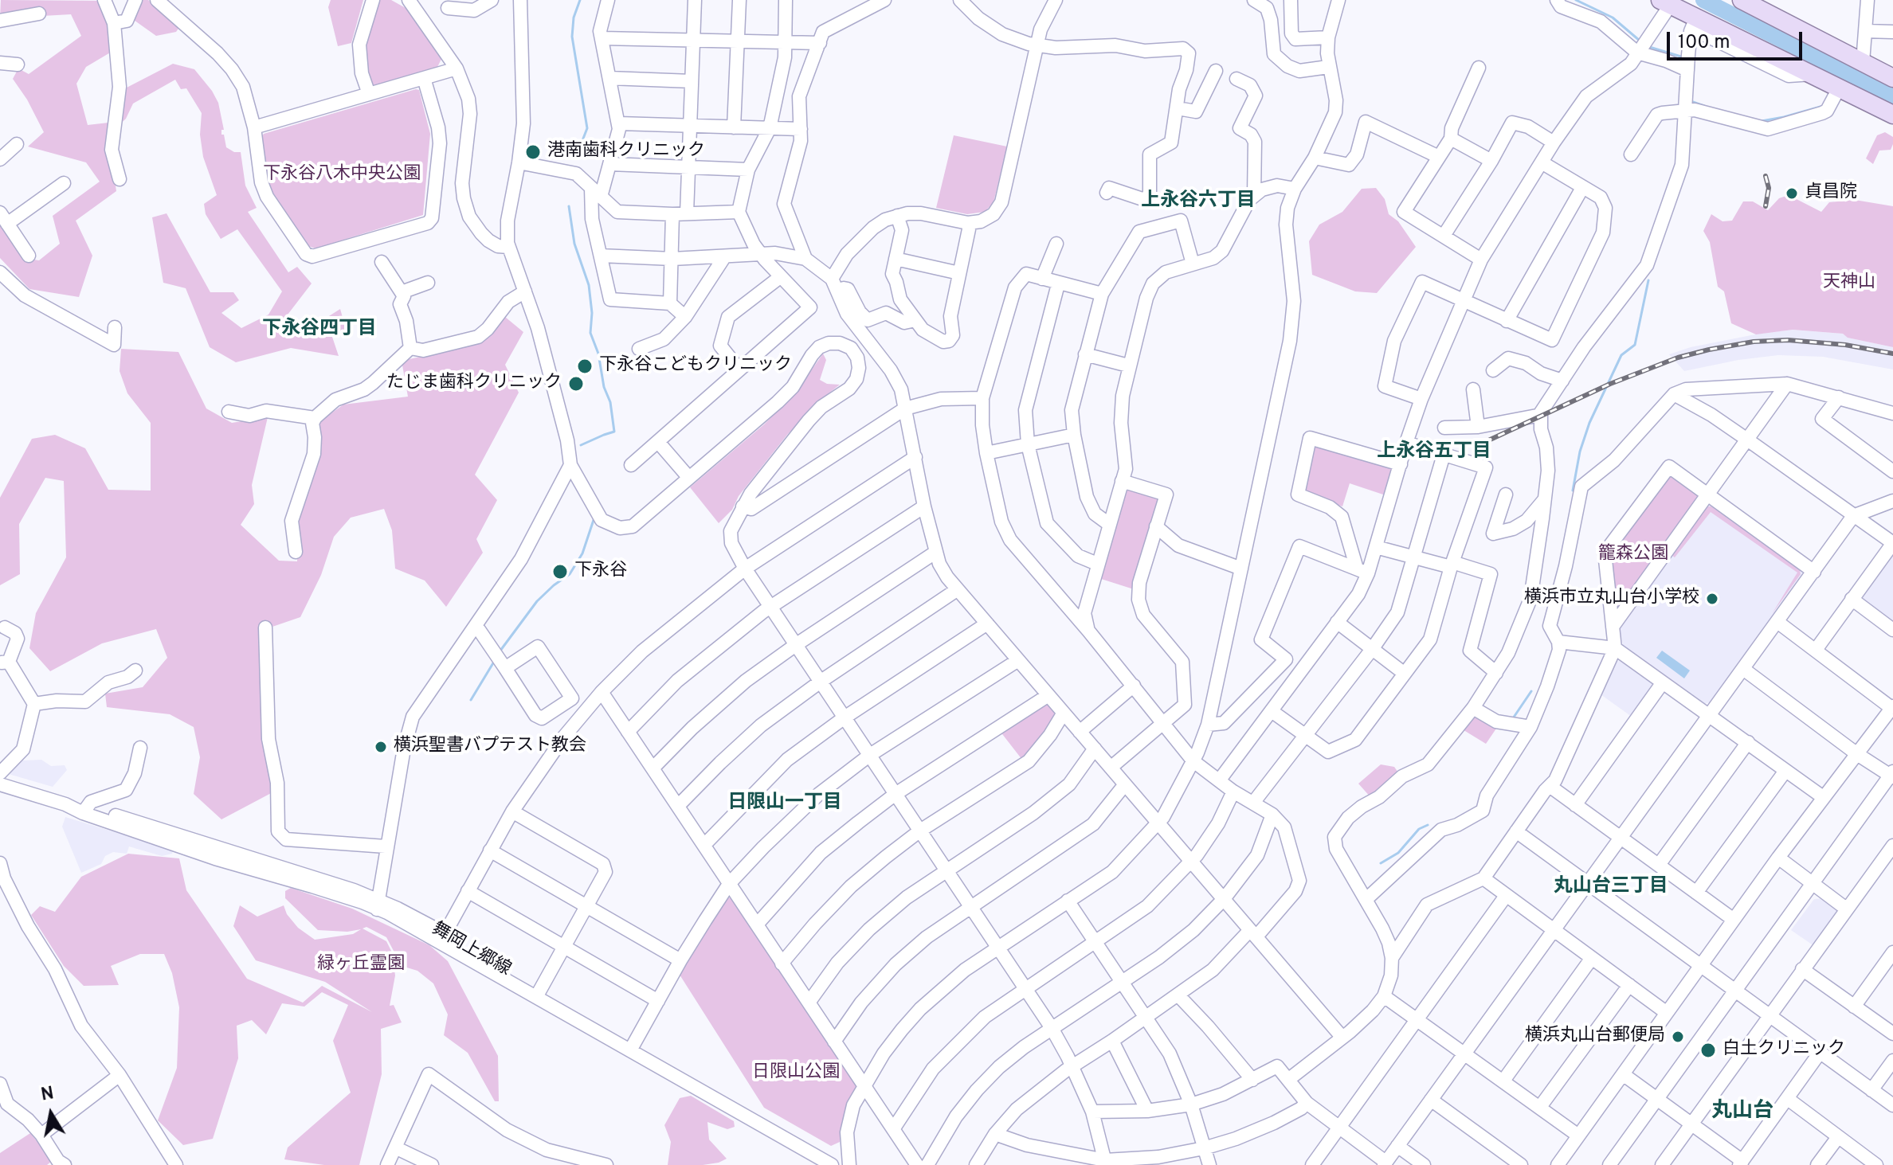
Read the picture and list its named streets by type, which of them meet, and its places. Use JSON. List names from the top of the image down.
{
  "streets": {
    "street": ["舞岡上郷線"]
  },
  "districts": [
    "上永谷六丁目",
    "下永谷四丁目",
    "上永谷五丁目",
    "日限山一丁目",
    "丸山台三丁目",
    "丸山台"
  ],
  "parks": [
    "下永谷八木中央公園",
    "天神山",
    "籠森公園",
    "緑ヶ丘霊園",
    "日限山公園"
  ],
  "places": [
    "港南歯科クリニック",
    "貞昌院",
    "下永谷こどもクリニック",
    "たじま歯科クリニック",
    "下永谷",
    "横浜市立丸山台小学校",
    "横浜聖書バプテスト教会",
    "横浜丸山台郵便局",
    "白土クリニック"
  ],
  "scale_bar": "100 m",
  "north": "top"
}
